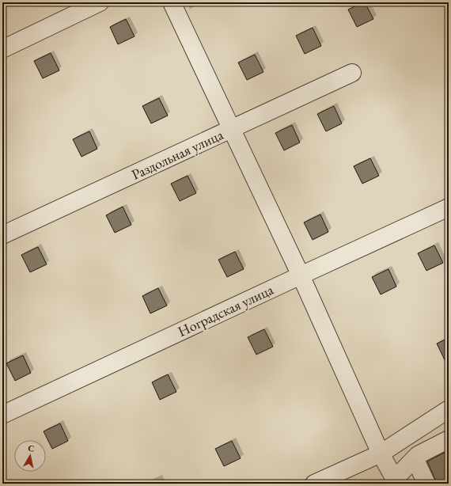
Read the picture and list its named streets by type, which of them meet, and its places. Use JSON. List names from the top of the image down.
{
  "streets": {
    "street": ["Раздольная улица", "Ноградская улица"]
  },
  "north": "top"
}
